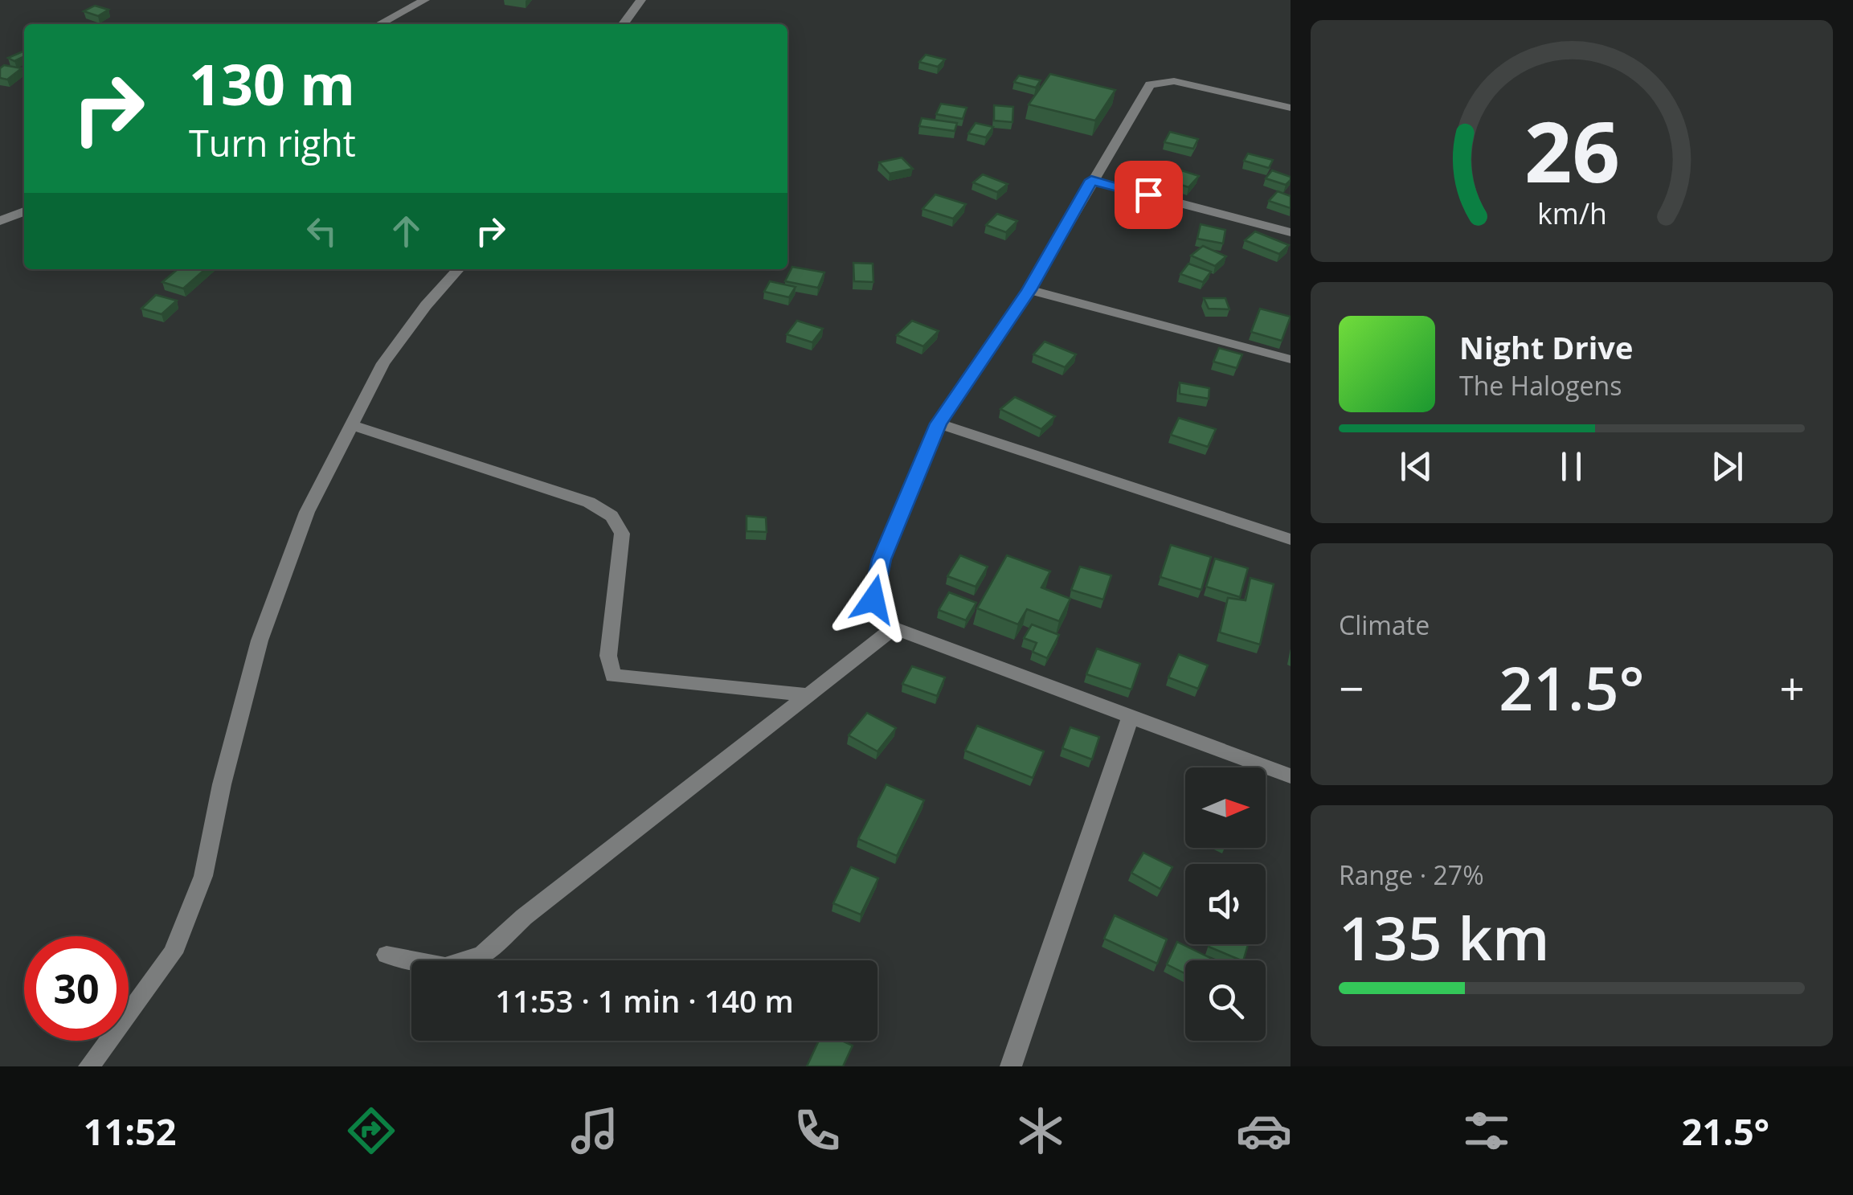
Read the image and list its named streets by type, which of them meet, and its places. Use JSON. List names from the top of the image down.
{
  "north": "right",
  "page": {
    "turn": ["130 m", "Turn right"],
    "song": ["Night Drive", "The Halogens"],
    "tile": [
      "Climate",
      ["Range · 27%", "135 km"]
    ],
    "heat": ["−", "21.5°", "+"],
    "limit": "30",
    "trip": "11:53 · 1 min · 140 m",
    "tabs": ["11:52", "21.5°"],
    "gauge": ["26", "km/h"]
  }
}
